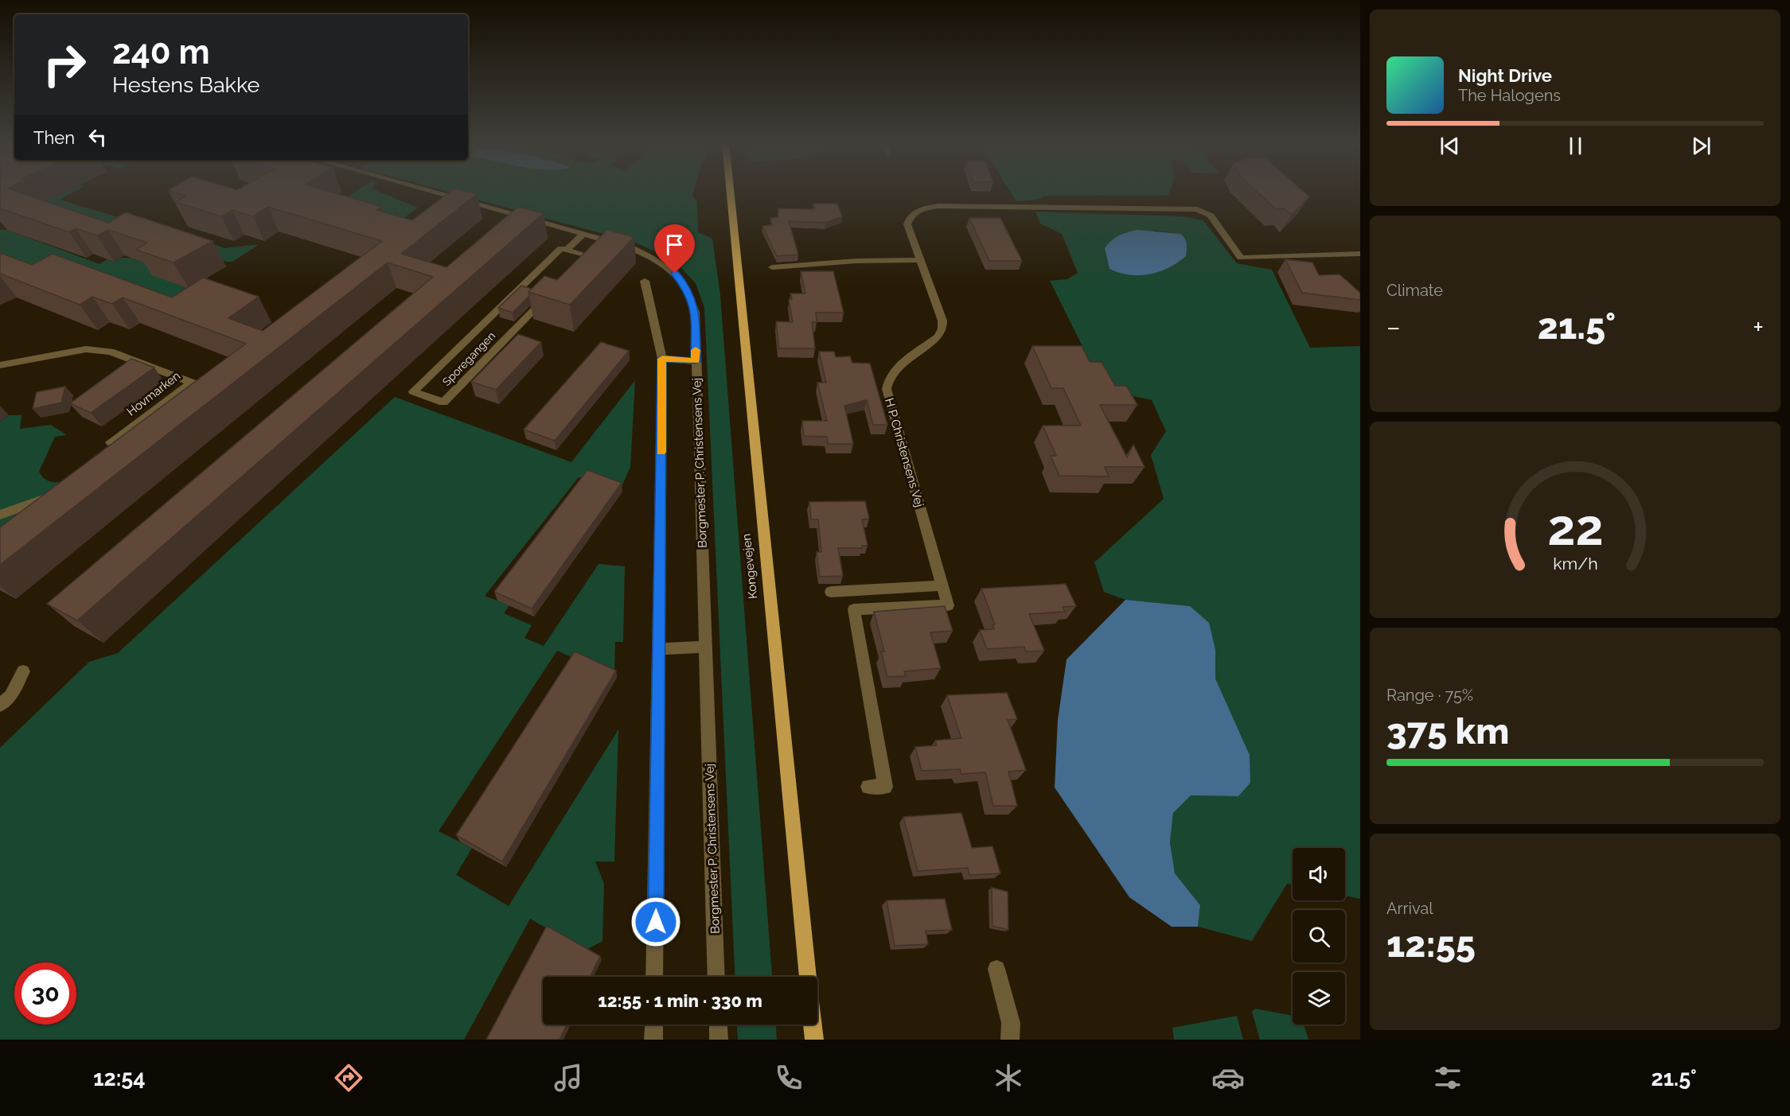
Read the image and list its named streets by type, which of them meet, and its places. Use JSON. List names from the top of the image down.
{
  "streets": {
    "main road": ["Kongevejen"],
    "street": [
      "Sporegangen",
      "Hovmarken",
      "H P Christensens Vej",
      "Borgmester P. Christensens Vej"
    ]
  },
  "crossings": [
    ["Sporegangen", "Borgmester P. Christensens Vej"]
  ],
  "page": {
    "turn": ["240 m", "Hestens Bakke"],
    "song": ["Night Drive", "The Halogens"],
    "then": "Then",
    "tile": [
      "Climate",
      ["Range · 75%", "375 km"],
      ["Arrival", "12:55"]
    ],
    "heat": ["−", "21.5°", "+"],
    "limit": "30",
    "trip": "12:55 · 1 min · 330 m",
    "tabs": ["12:54", "21.5°"],
    "gauge": ["22", "km/h"]
  }
}
